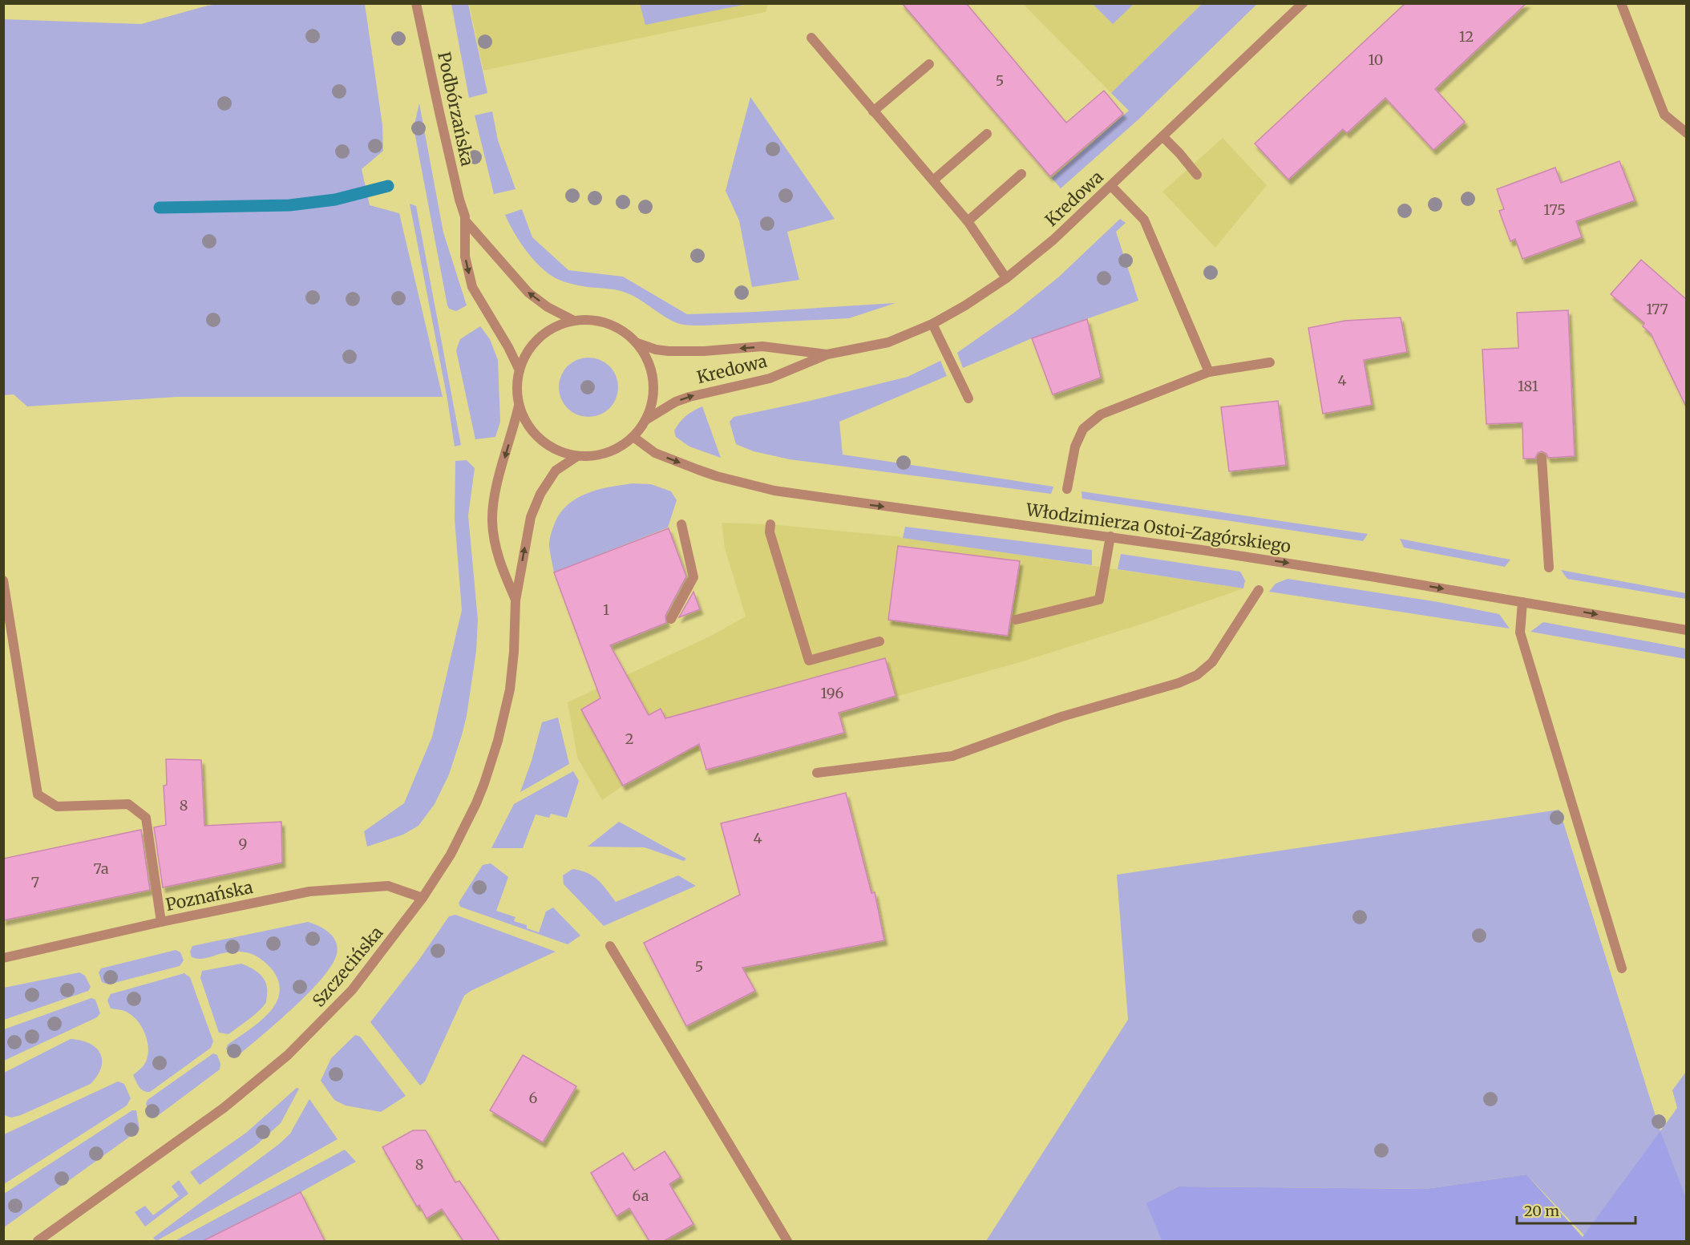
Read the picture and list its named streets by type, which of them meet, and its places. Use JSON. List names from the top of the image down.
{
  "streets": {
    "street": [
      "Podbórzańska",
      "Kredowa",
      "Włodzimierza Ostoi-Zagórskiego",
      "Poznańska",
      "Szczecińska"
    ]
  },
  "crossings": [
    ["Podbórzańska", "Kredowa"],
    ["Podbórzańska", "Włodzimierza Ostoi-Zagórskiego"],
    ["Kredowa", "Włodzimierza Ostoi-Zagórskiego"],
    ["Poznańska", "Szczecińska"]
  ],
  "one_way": ["Włodzimierza Ostoi-Zagórskiego"],
  "house_numbers": [
    "12",
    "10",
    "5",
    "175",
    "177",
    "4",
    "181",
    "1",
    "196",
    "2",
    "8",
    "4",
    "9",
    "7a",
    "7",
    "5",
    "6",
    "8",
    "6a"
  ],
  "scale_bar": "20 m"
}
